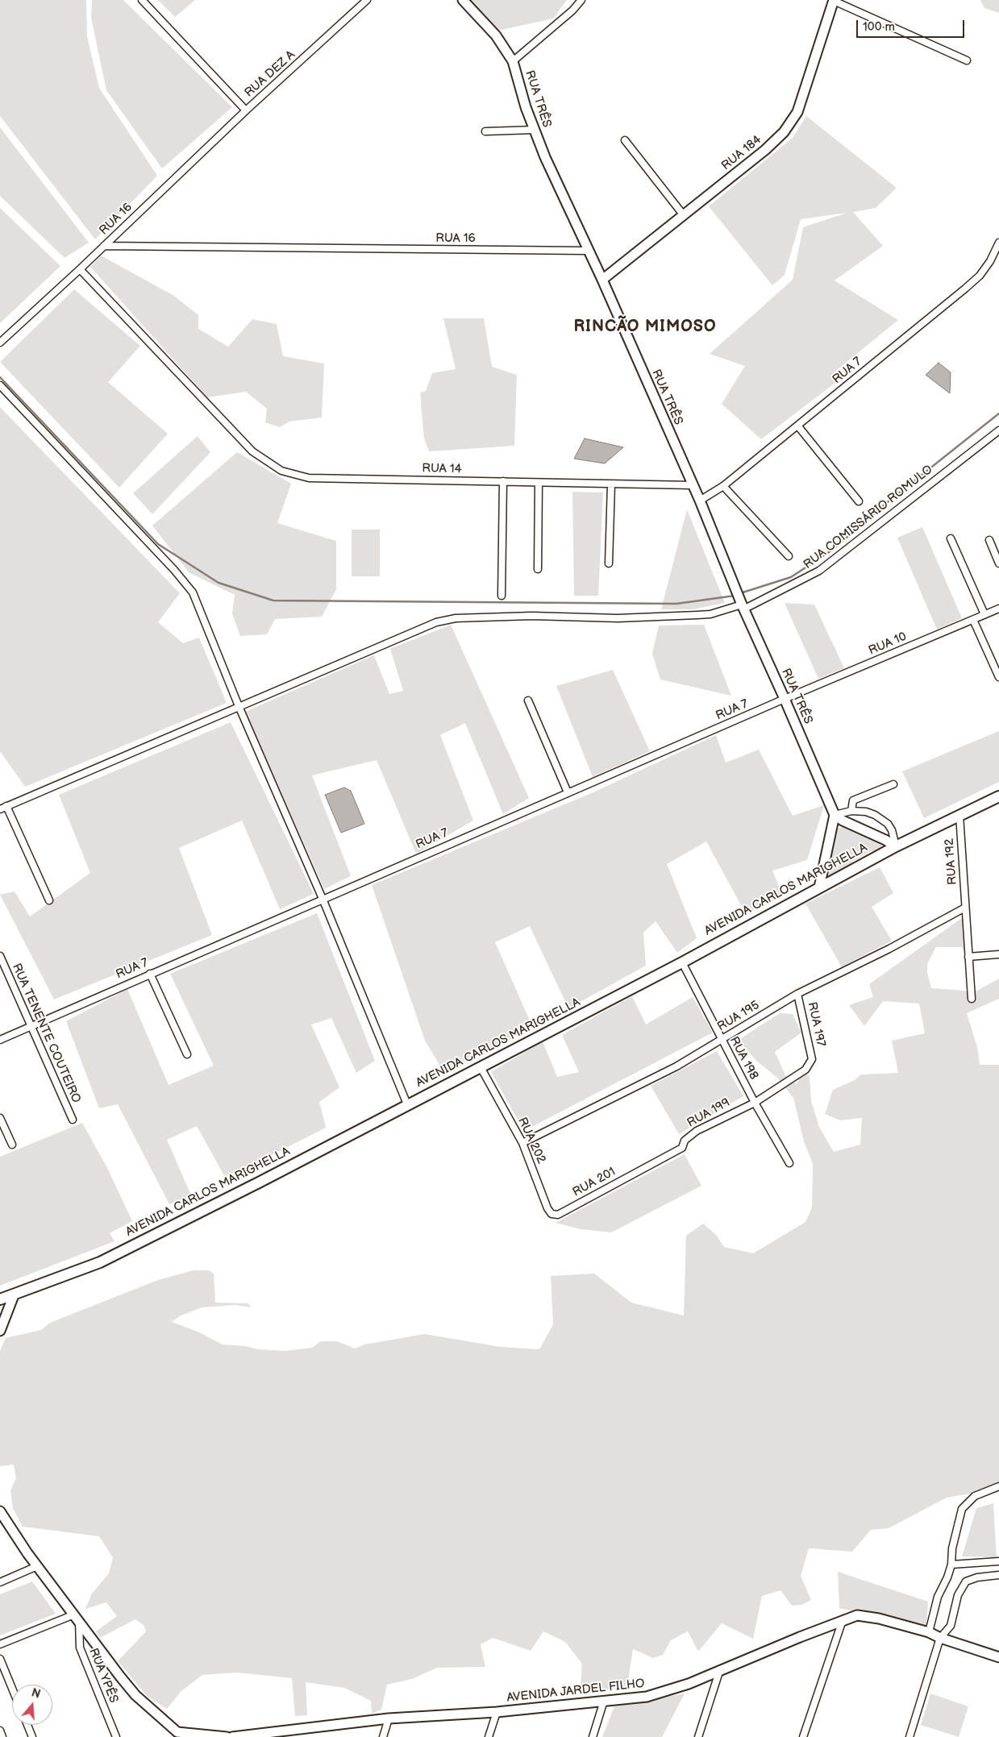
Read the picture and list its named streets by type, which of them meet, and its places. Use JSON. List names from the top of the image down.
{
  "streets": {
    "main road": [
      "RUA TRÊS",
      "RUA 184",
      "AVENIDA CARLOS MARIGHELLA",
      "AVENIDA JARDEL FILHO"
    ],
    "street": [
      "RUA DEZ A",
      "RUA 16",
      "RUA 7",
      "RUA 14",
      "RUA COMISSÁRIO ROMULO",
      "RUA 10",
      "RUA 192",
      "RUA 195",
      "RUA 197",
      "RUA TENENTE COUTEIRO",
      "RUA 198",
      "RUA 199",
      "RUA 202",
      "RUA 201",
      "RUA YPÊS"
    ]
  },
  "crossings": [
    ["RUA DEZ A", "RUA 16"],
    ["RUA TRÊS", "RUA 184"],
    ["RUA TRÊS", "RUA 16"],
    ["RUA TRÊS", "RUA 7"],
    ["RUA TRÊS", "RUA 14"],
    ["RUA TRÊS", "RUA COMISSÁRIO ROMULO"],
    ["RUA TRÊS", "RUA 10"],
    ["RUA 16", "RUA 14"],
    ["RUA 7", "RUA 10"],
    ["RUA 7", "RUA TENENTE COUTEIRO"],
    ["RUA 192", "AVENIDA CARLOS MARIGHELLA"],
    ["RUA 192", "RUA 195"],
    ["AVENIDA CARLOS MARIGHELLA", "RUA 198"],
    ["AVENIDA CARLOS MARIGHELLA", "RUA 202"],
    ["RUA 195", "RUA 197"],
    ["RUA 195", "RUA 198"],
    ["RUA 195", "RUA 202"],
    ["RUA 197", "RUA 198"],
    ["RUA 197", "RUA 199"],
    ["RUA 198", "RUA 199"],
    ["RUA 199", "RUA 201"],
    ["RUA 202", "RUA 201"]
  ],
  "districts": ["RINCÃO MIMOSO"],
  "scale_bar": "100 m",
  "north": "top"
}
